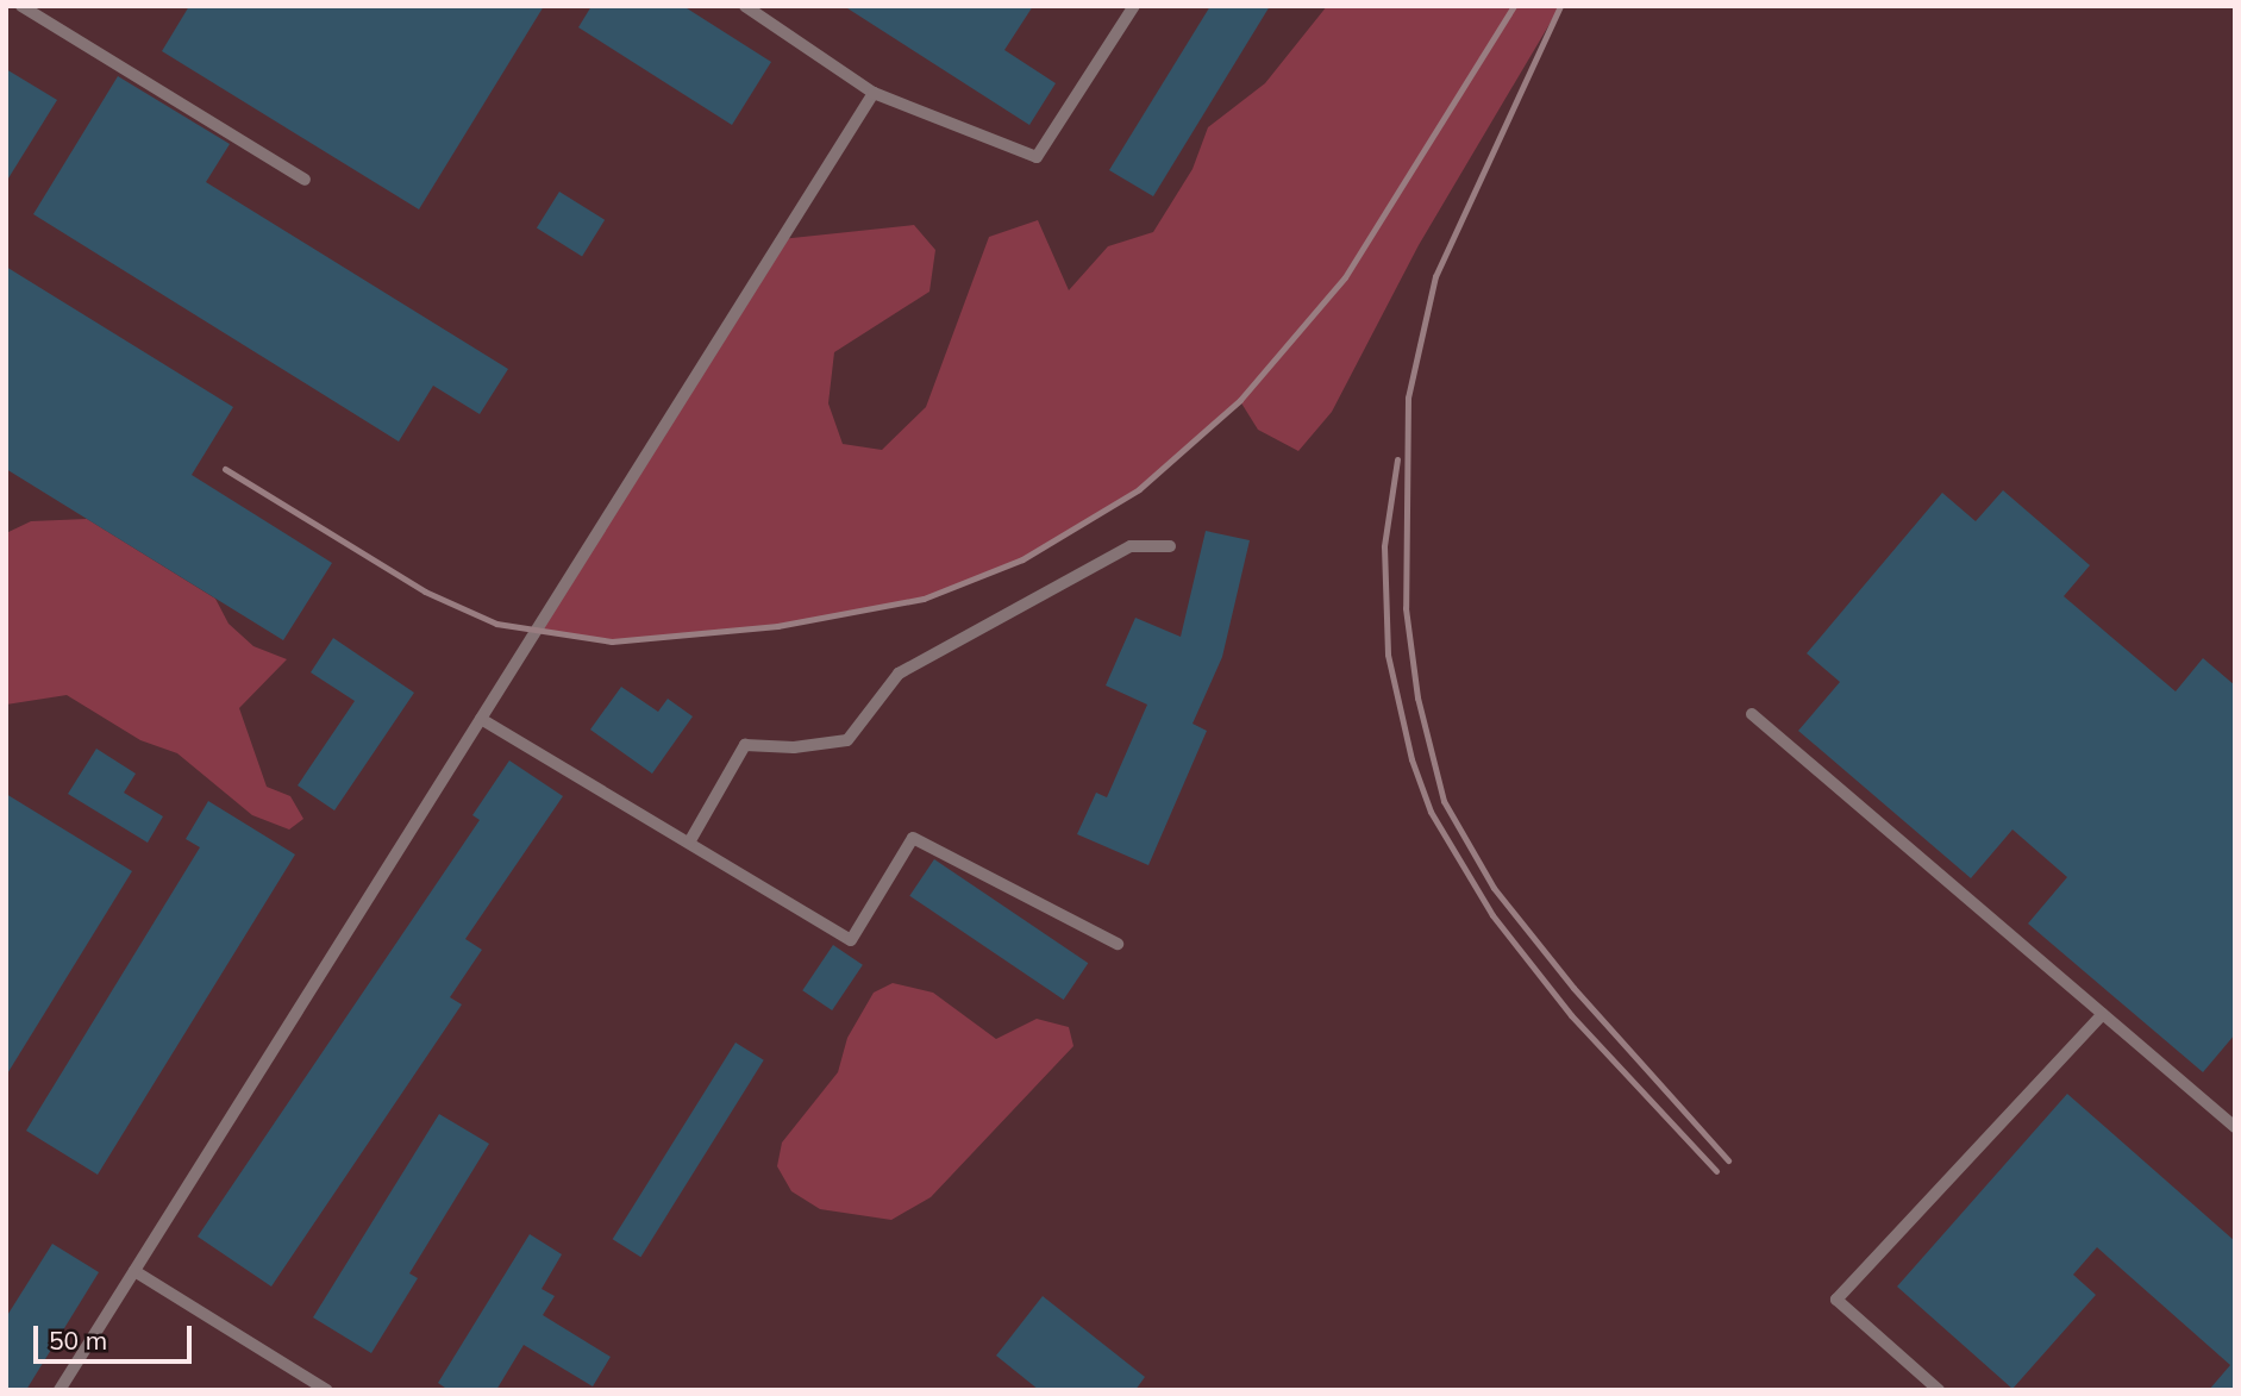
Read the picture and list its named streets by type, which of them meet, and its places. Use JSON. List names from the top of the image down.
{
  "scale_bar": "50 m"
}
